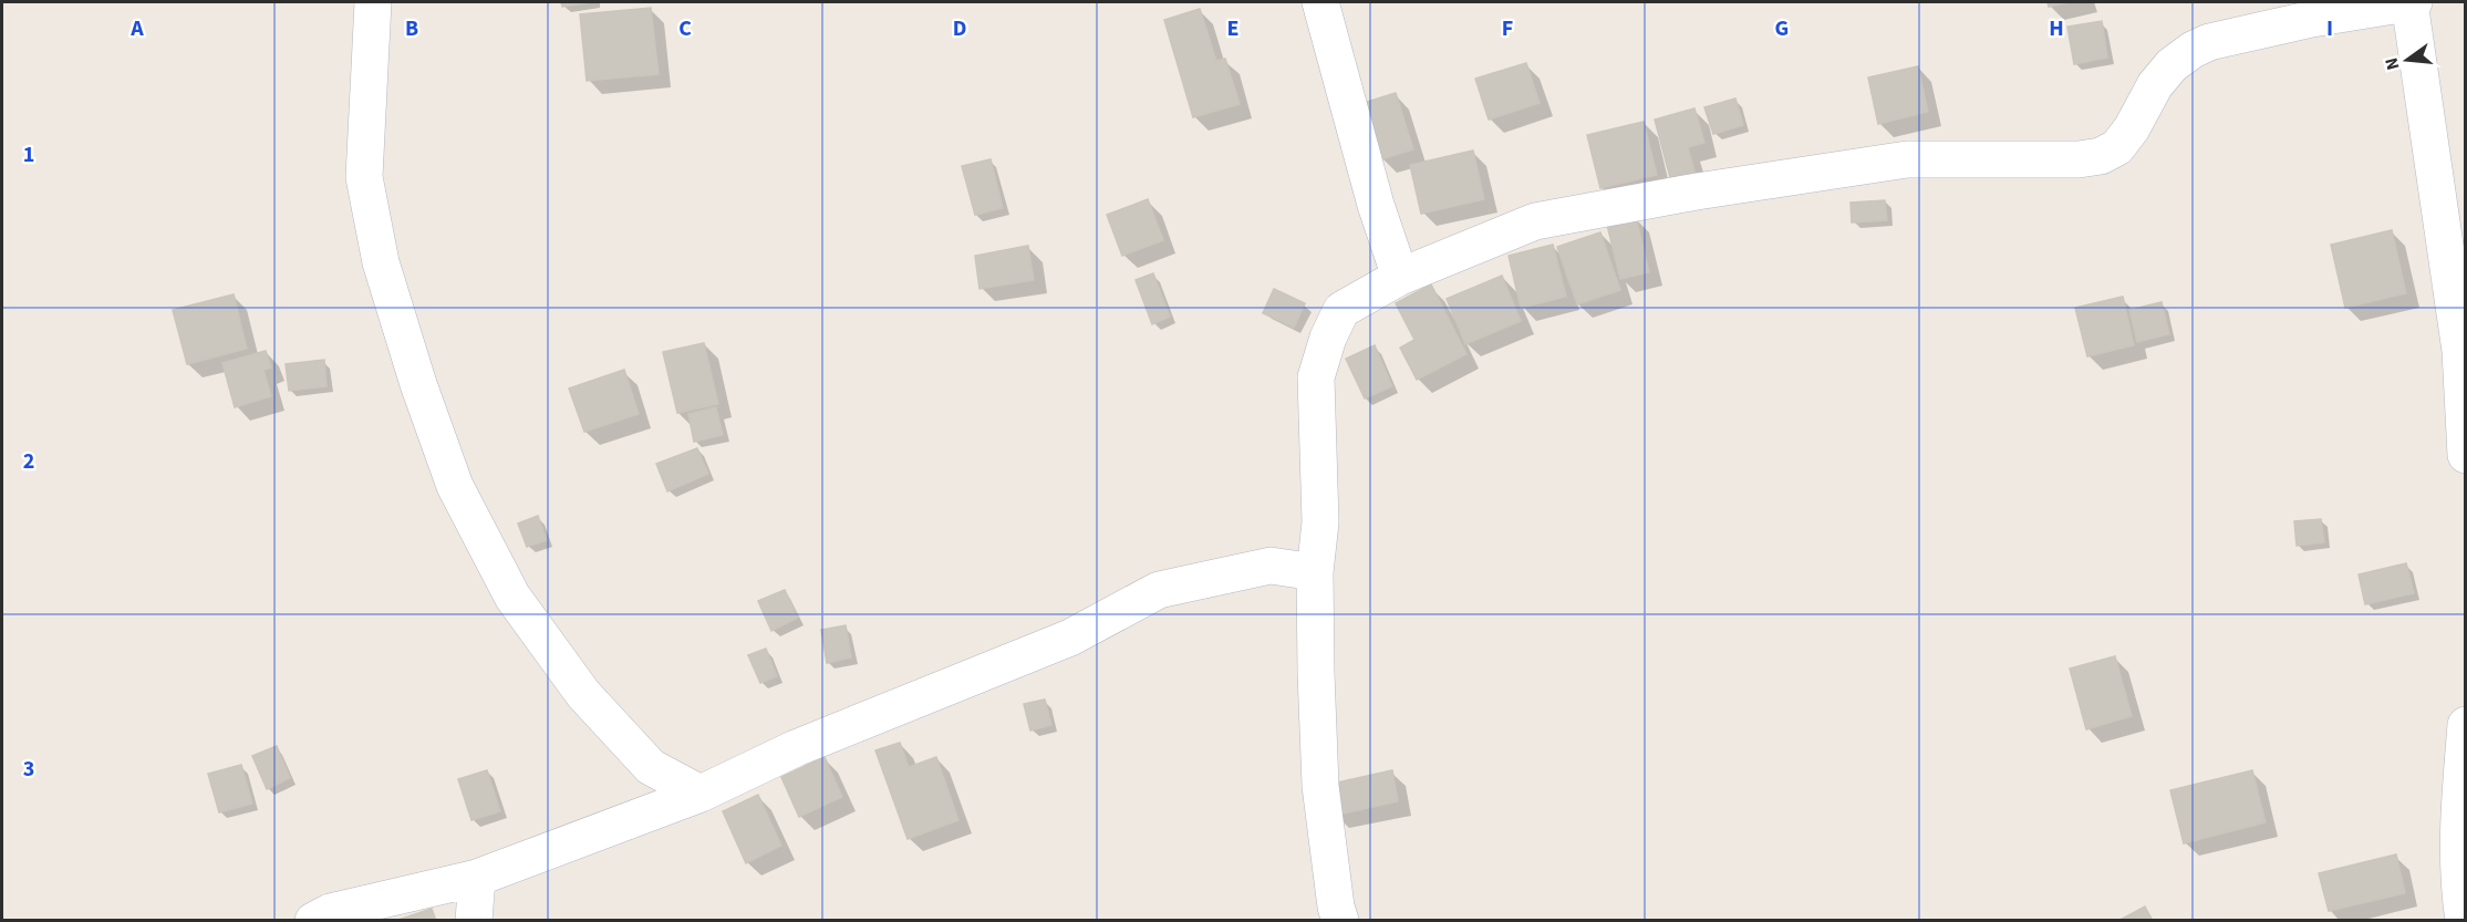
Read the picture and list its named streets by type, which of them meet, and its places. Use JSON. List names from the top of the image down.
{
  "north": "left",
  "grid": {
    "columns": [
      "A",
      "B",
      "C",
      "D",
      "E",
      "F",
      "G",
      "H",
      "I"
    ],
    "rows": ["1", "2", "3"]
  }
}
